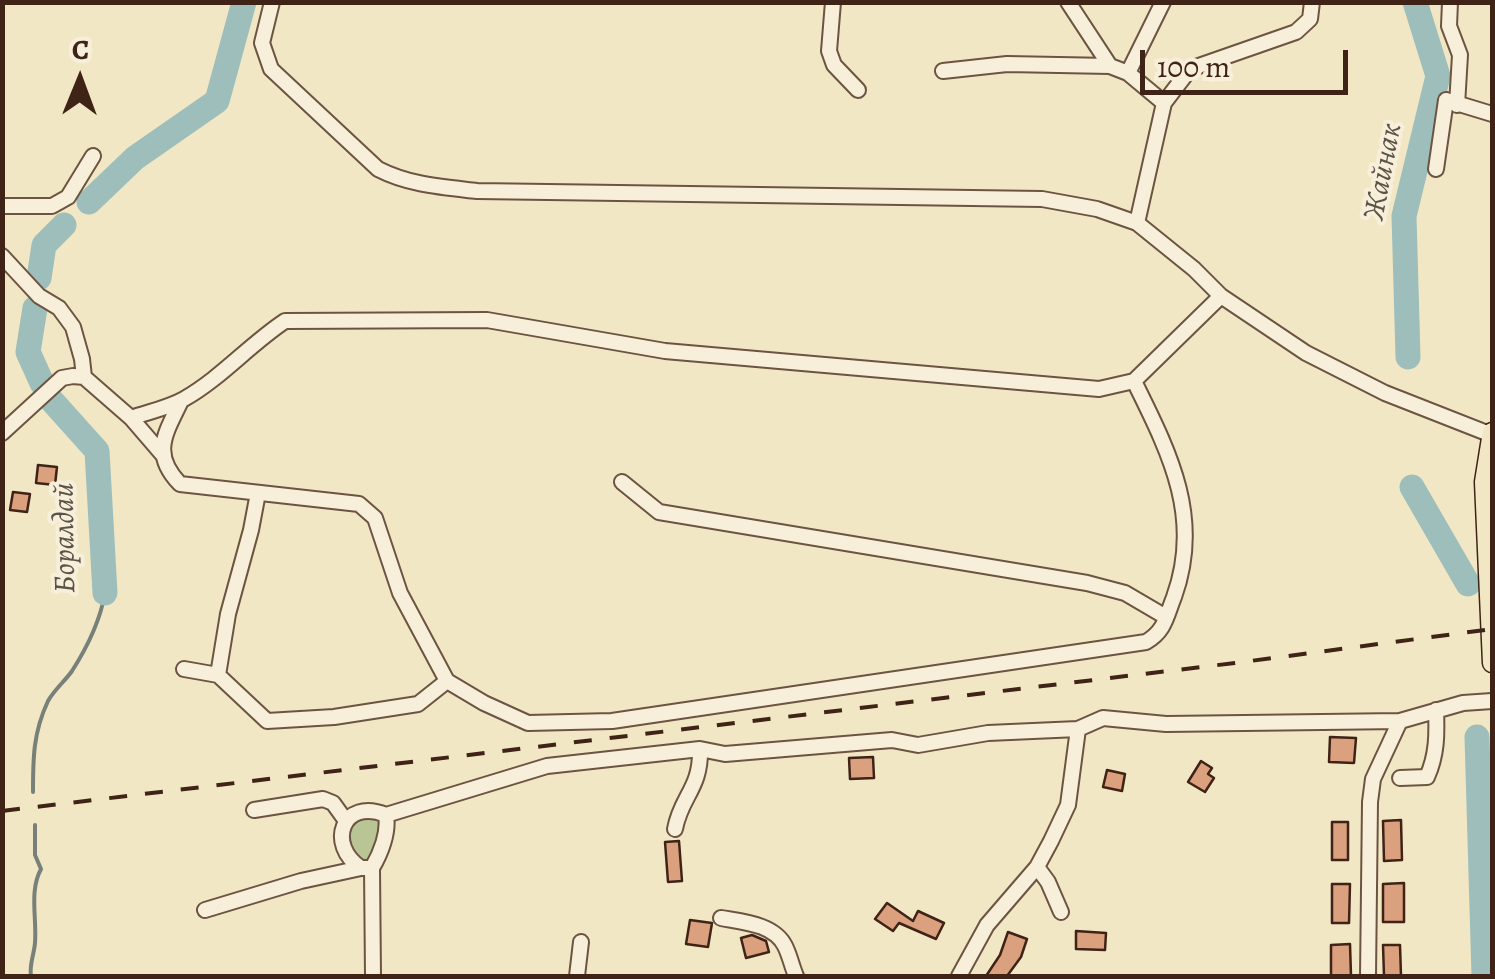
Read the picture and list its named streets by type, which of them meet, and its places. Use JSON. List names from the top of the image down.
{
  "water": ["Жайнак", "Боралдай"],
  "scale_bar": "100 m",
  "north": "top"
}
